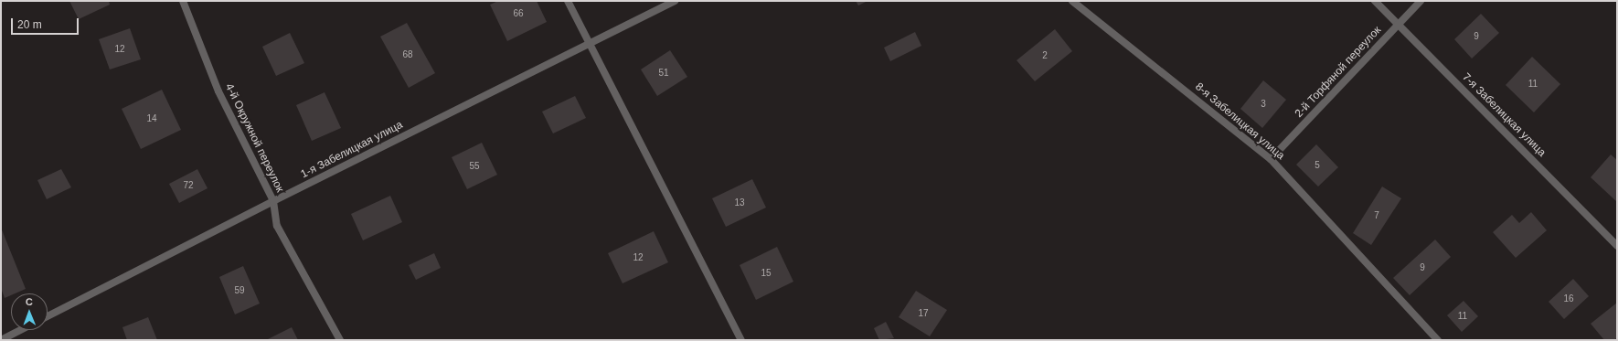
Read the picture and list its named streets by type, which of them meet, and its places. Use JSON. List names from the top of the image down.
{
  "streets": {
    "street": [
      "2-й Торфяной переулок",
      "7-я Забелицкая улица",
      "8-я Забелицкая улица",
      "4-й Окружной переулок",
      "1-я Забелицкая улица"
    ]
  },
  "crossings": [
    ["2-й Торфяной переулок", "7-я Забелицкая улица"],
    ["2-й Торфяной переулок", "8-я Забелицкая улица"],
    ["4-й Окружной переулок", "1-я Забелицкая улица"]
  ],
  "house_numbers": [
    "66",
    "9",
    "12",
    "68",
    "2",
    "51",
    "11",
    "3",
    "14",
    "5",
    "55",
    "72",
    "13",
    "7",
    "12",
    "9",
    "15",
    "59",
    "16",
    "17",
    "11"
  ],
  "scale_bar": "20 m",
  "north": "top"
}
